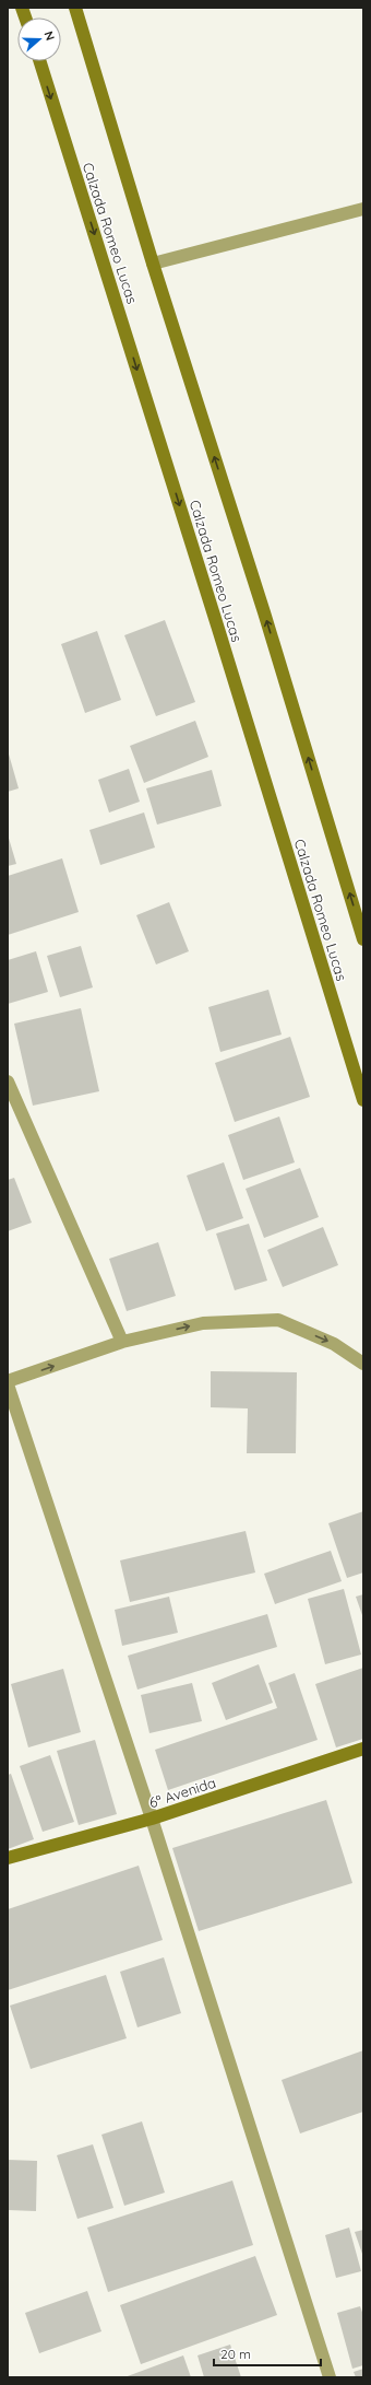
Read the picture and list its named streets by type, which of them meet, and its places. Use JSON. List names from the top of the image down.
{
  "streets": {
    "street": ["Calzada Romeo Lucas", "6ª Avenida"]
  },
  "scale_bar": "20 m",
  "north": "right"
}
